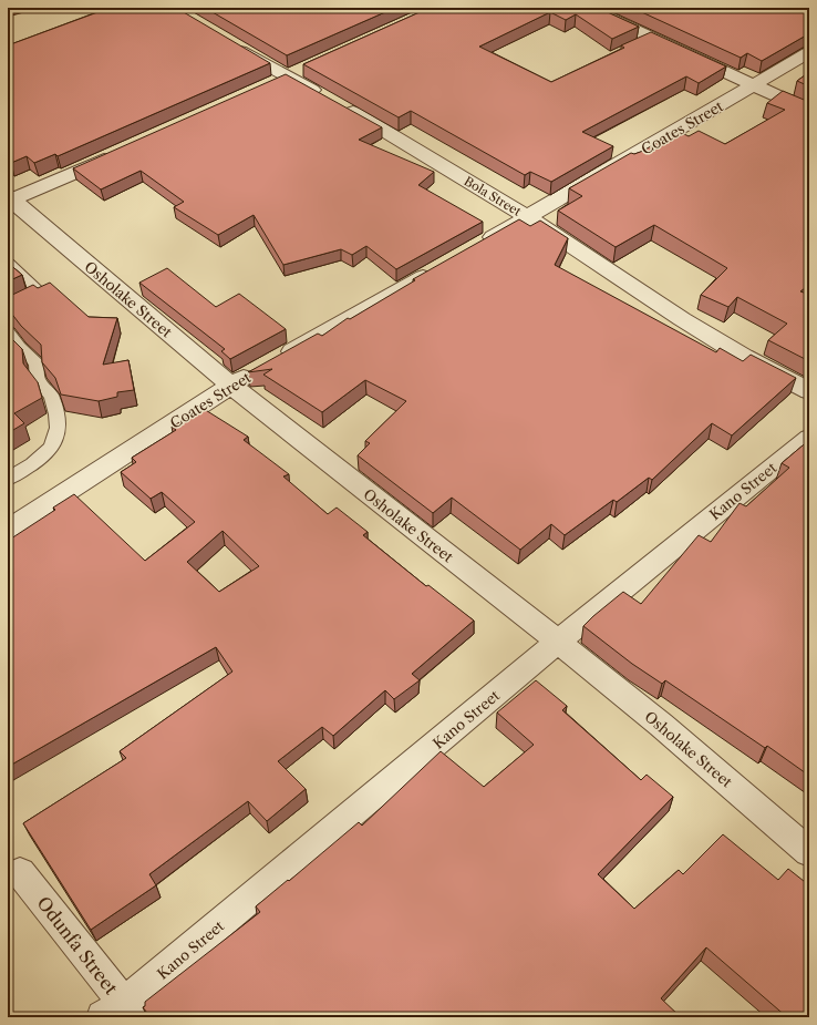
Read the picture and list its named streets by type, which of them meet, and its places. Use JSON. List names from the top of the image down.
{
  "streets": {
    "street": [
      "Coates Street",
      "Bola Street",
      "Osholake Street",
      "Kano Street",
      "Odunfa Street"
    ]
  },
  "crossings": [
    ["Coates Street", "Bola Street"],
    ["Coates Street", "Osholake Street"],
    ["Osholake Street", "Kano Street"],
    ["Kano Street", "Odunfa Street"]
  ]
}
